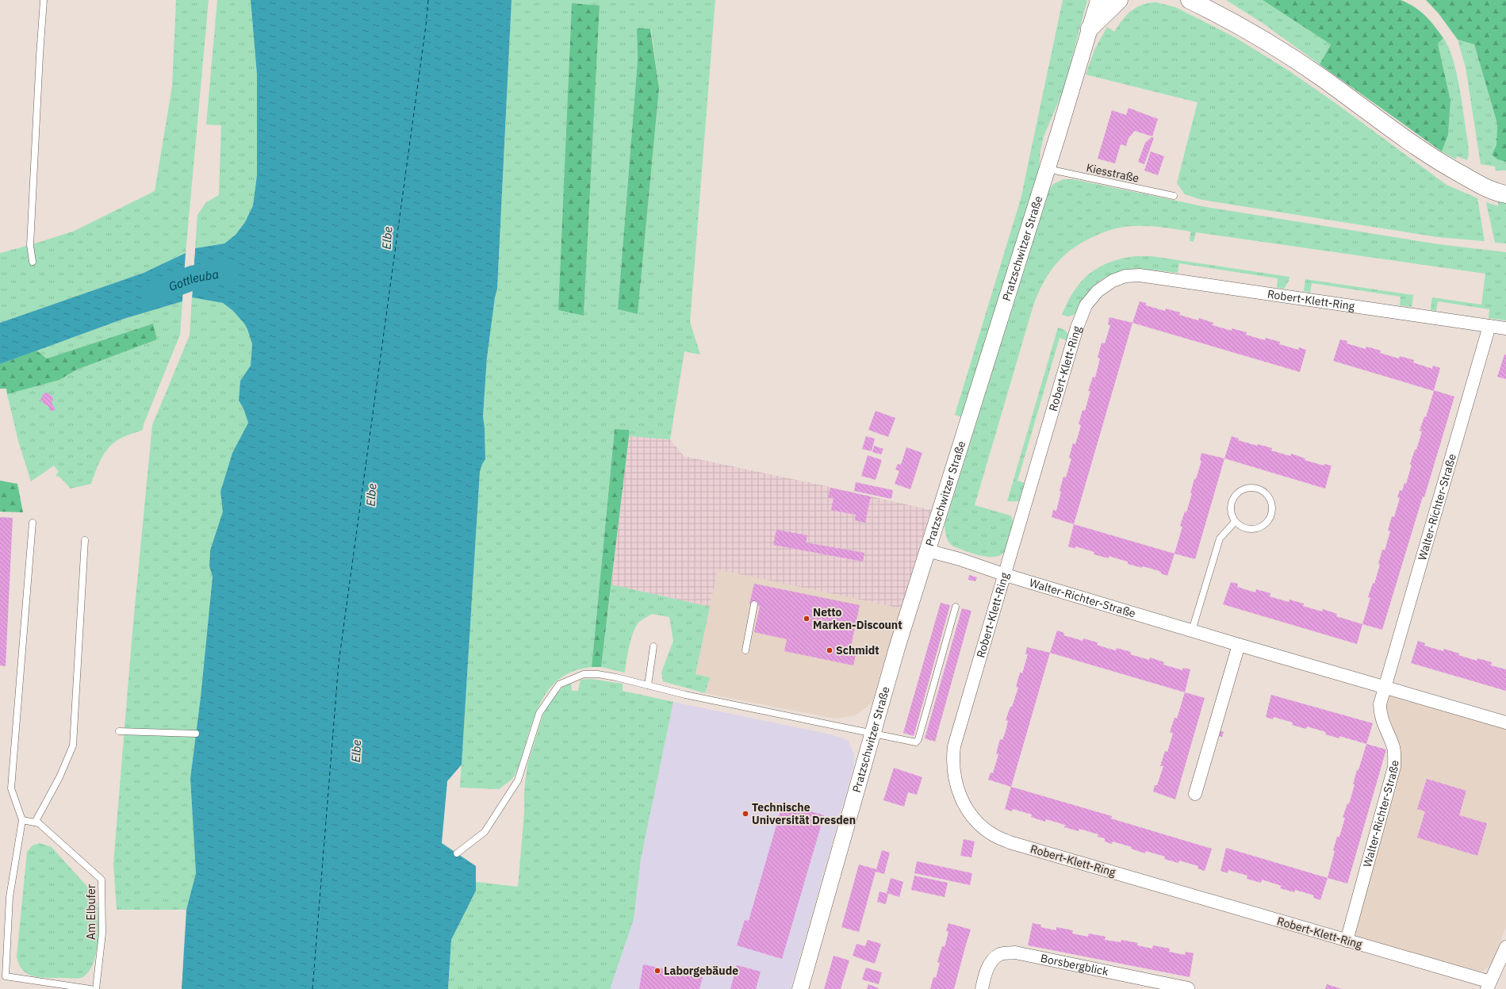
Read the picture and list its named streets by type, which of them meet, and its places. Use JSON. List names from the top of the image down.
{
  "streets": {
    "street": [
      "Pratzschwitzer Straße",
      "Robert-Klett-Ring",
      "Walter-Richter-Straße",
      "Borsbergblick"
    ],
    "lane": ["Kiesstraße", "Am Elbufer"]
  },
  "crossings": [
    ["Kiesstraße", "Pratzschwitzer Straße"],
    ["Pratzschwitzer Straße", "Walter-Richter-Straße"],
    ["Robert-Klett-Ring", "Walter-Richter-Straße"]
  ],
  "water": ["Elbe", "Gottleuba"],
  "places": [
    "Netto Marken-Discount",
    "Schmidt",
    "Technische Universität Dresden",
    "Laborgebäude"
  ]
}
